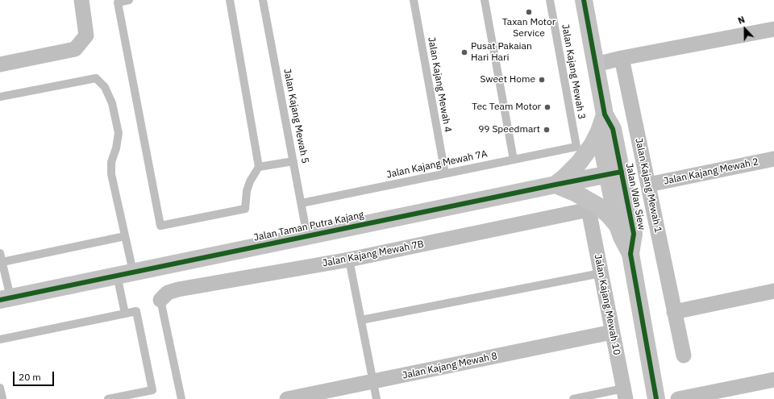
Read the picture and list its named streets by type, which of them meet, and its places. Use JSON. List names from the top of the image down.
{
  "streets": {
    "street": [
      "Jalan Kajang Mewah 2",
      "Jalan Kajang Mewah 1",
      "Jalan Wan Siew",
      "Jalan Taman Putra Kajang",
      "Jalan Kajang Mewah 7B",
      "Jalan Kajang Mewah 10",
      "Jalan Kajang Mewah 8"
    ],
    "lane": [
      "Jalan Kajang Mewah 3",
      "Jalan Kajang Mewah 4",
      "Jalan Kajang Mewah 5",
      "Jalan Kajang Mewah 7A"
    ]
  },
  "crossings": [
    ["Jalan Kajang Mewah 3", "Jalan Kajang Mewah 7A"],
    ["Jalan Kajang Mewah 4", "Jalan Kajang Mewah 7A"],
    ["Jalan Kajang Mewah 5", "Jalan Kajang Mewah 7A"],
    ["Jalan Kajang Mewah 5", "Jalan Taman Putra Kajang"],
    ["Jalan Kajang Mewah 2", "Jalan Kajang Mewah 1"],
    ["Jalan Wan Siew", "Jalan Taman Putra Kajang"],
    ["Jalan Kajang Mewah 7B", "Jalan Kajang Mewah 10"],
    ["Jalan Kajang Mewah 10", "Jalan Kajang Mewah 8"]
  ],
  "places": [
    "Taxan Motor Service",
    "Pusat Pakaian Hari Hari",
    "Sweet Home",
    "Tec Team Motor",
    "99 Speedmart"
  ],
  "scale_bar": "20 m",
  "north": "top"
}
